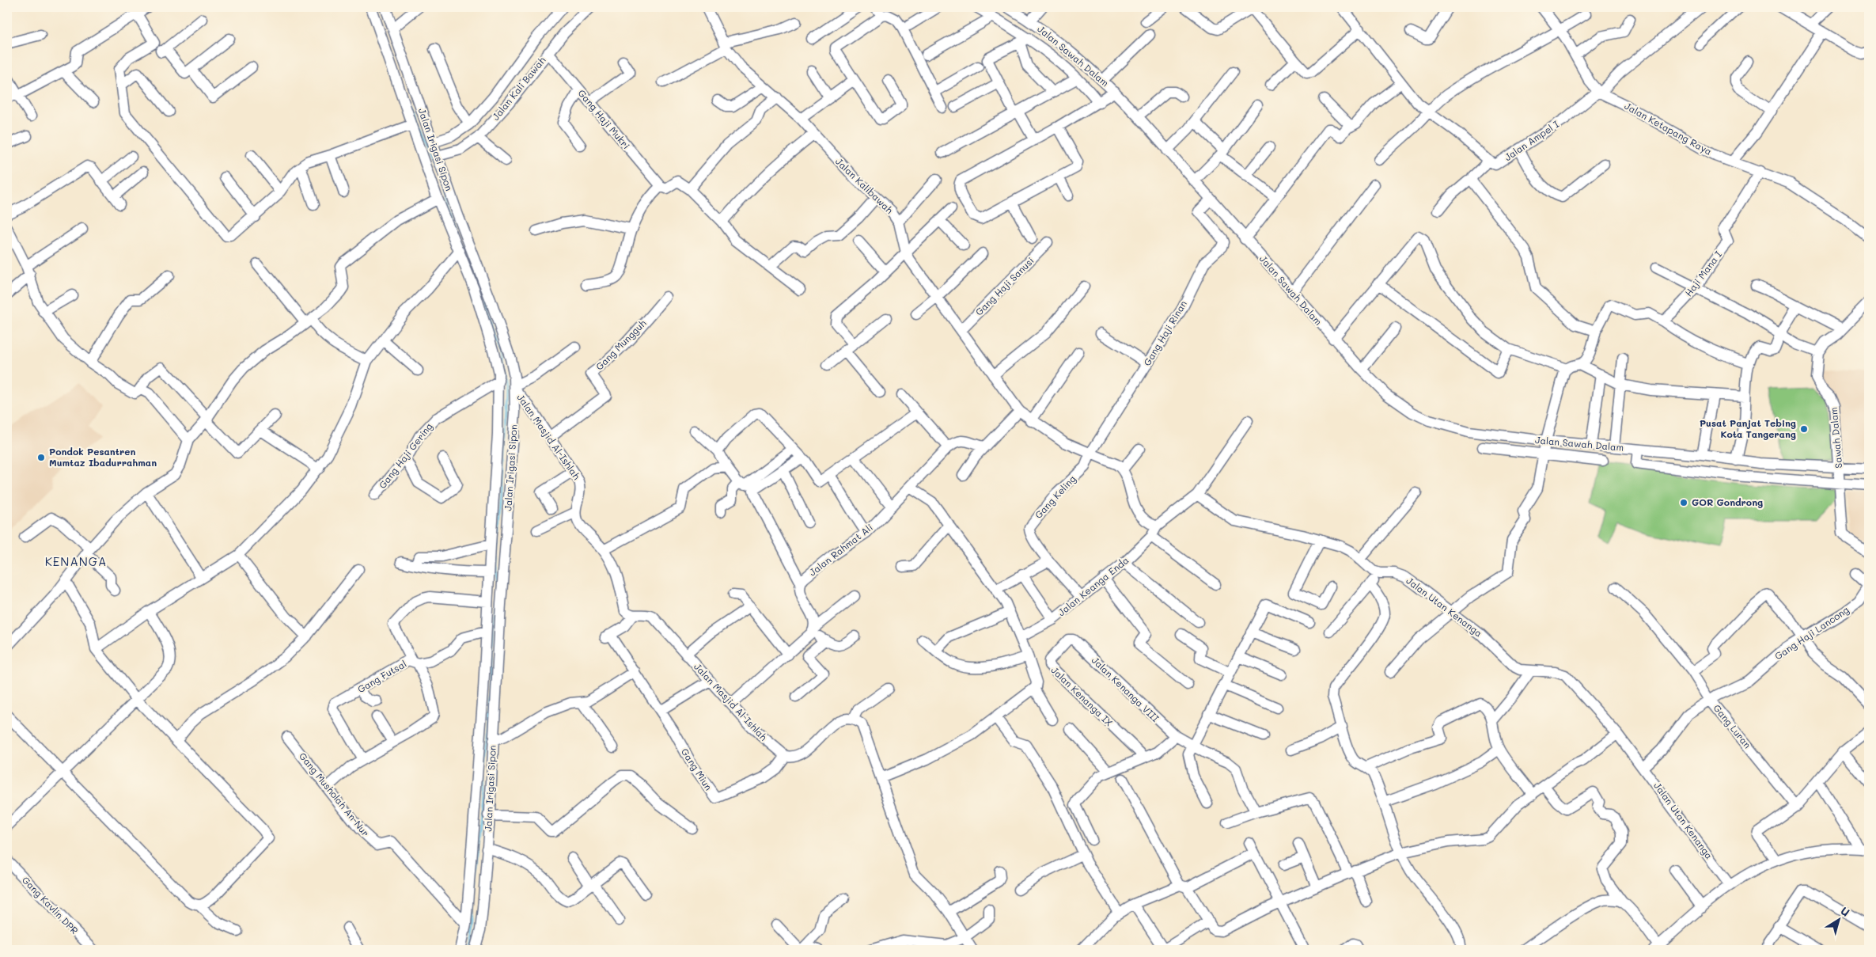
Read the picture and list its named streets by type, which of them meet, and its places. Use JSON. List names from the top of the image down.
{
  "streets": {
    "street": [
      "Jalan Sawah Dalam",
      "Jalan Kali Bawah",
      "Gang Haji Mukri",
      "Jalan Ketapang Raya",
      "Jalan Ampel I",
      "Jalan Irigasi Sipon",
      "Jalan Kalibawah",
      "Haji Mana I",
      "Gang Haji Sanusi",
      "Gang Haji Rinan",
      "Gang Mungguh",
      "Jalan Masjid Al-Ishlah",
      "Sawah Dalam",
      "Gang Haji Gering",
      "Gang Keling",
      "Jalan Rahmat Ali",
      "Jalan Keanga Enda",
      "Jalan Utan Kenanga",
      "Gang Haji Lancong",
      "Gang Futsal",
      "Jalan Kenanga VIII",
      "Jalan Kenanga IX",
      "Gang Luran",
      "Gang Miun",
      "Gang Musholah An-Nur",
      "Gang Kavlin DPR"
    ]
  },
  "crossings": [
    ["Jalan Sawah Dalam", "Gang Haji Rinan"],
    ["Jalan Kali Bawah", "Gang Haji Mukri"],
    ["Jalan Kali Bawah", "Jalan Irigasi Sipon"],
    ["Jalan Ketapang Raya", "Jalan Ampel I"],
    ["Jalan Ketapang Raya", "Haji Mana I"],
    ["Jalan Irigasi Sipon", "Jalan Masjid Al-Ishlah"],
    ["Jalan Irigasi Sipon", "Gang Haji Gering"],
    ["Jalan Irigasi Sipon", "Gang Futsal"],
    ["Jalan Irigasi Sipon", "Gang Musholah An-Nur"],
    ["Jalan Kalibawah", "Gang Haji Sanusi"],
    ["Jalan Kalibawah", "Gang Haji Rinan"],
    ["Jalan Kalibawah", "Gang Keling"],
    ["Gang Haji Rinan", "Gang Keling"],
    ["Gang Mungguh", "Jalan Masjid Al-Ishlah"],
    ["Jalan Masjid Al-Ishlah", "Gang Miun"],
    ["Gang Keling", "Jalan Keanga Enda"],
    ["Jalan Utan Kenanga", "Gang Haji Lancong"],
    ["Gang Haji Lancong", "Gang Luran"],
    ["Jalan Kenanga VIII", "Jalan Kenanga IX"]
  ],
  "districts": ["KENANGA"],
  "places": ["Pusat Panjat Tebing Kota Tangerang", "Pondok Pesantren Mumtaz Ibadurrahman", "GOR Gondrong"],
  "north": "top right"
}
